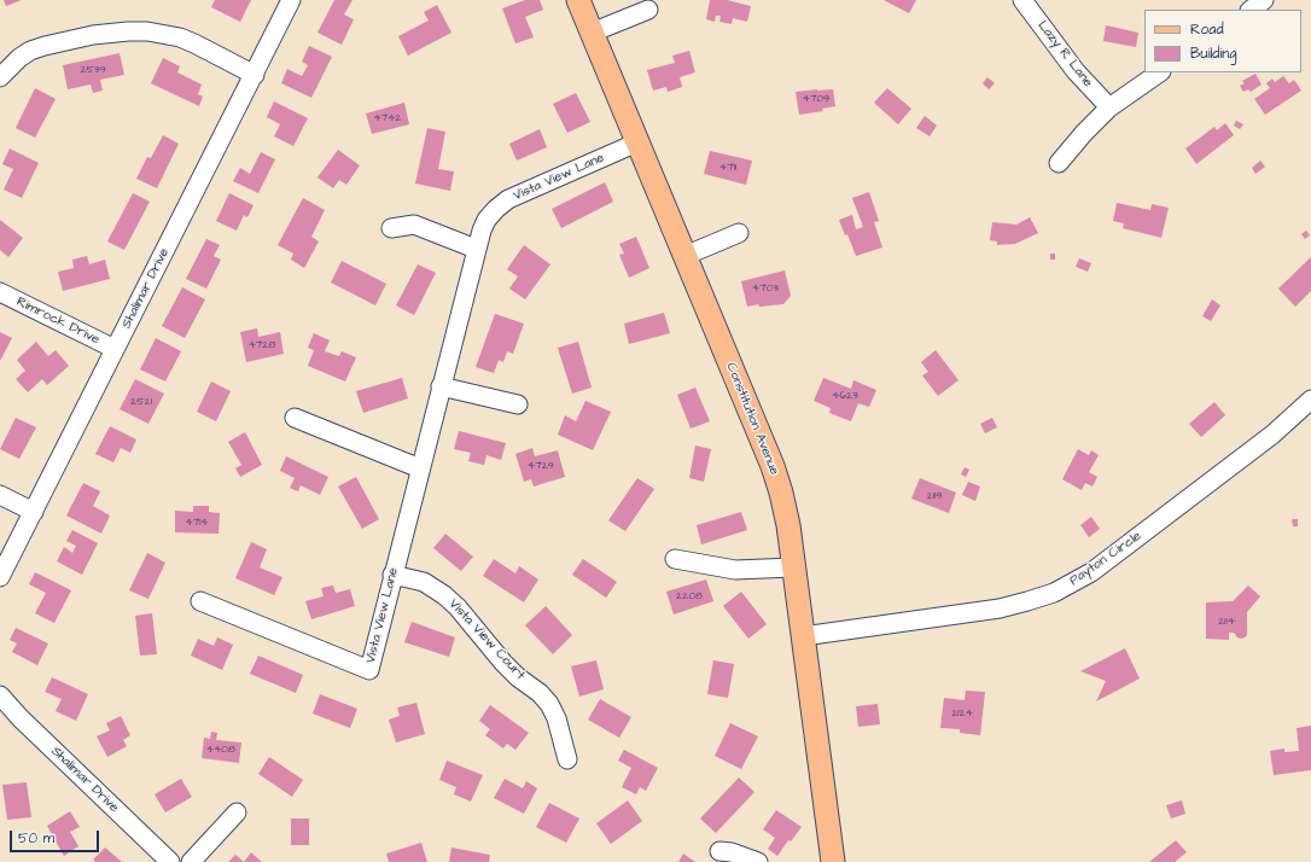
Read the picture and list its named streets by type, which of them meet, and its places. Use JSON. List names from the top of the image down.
{
  "streets": {
    "main road": ["Constitution Avenue"],
    "street": [
      "Lazy R Lane",
      "Vista View Lane",
      "Shalimar Drive",
      "Rimrock Drive",
      "Payton Circle",
      "Vista View Court"
    ]
  },
  "crossings": [
    ["Vista View Lane", "Constitution Avenue"],
    ["Vista View Lane", "Vista View Court"],
    ["Shalimar Drive", "Rimrock Drive"],
    ["Constitution Avenue", "Payton Circle"]
  ],
  "house_numbers": [
    "2539",
    "4709",
    "4742",
    "4711",
    "4703",
    "4728",
    "4623",
    "2521",
    "4729",
    "2119",
    "4714",
    "2208",
    "2114",
    "2124",
    "4408"
  ],
  "legend": ["Road", "Building"],
  "scale_bar": "50 m"
}
